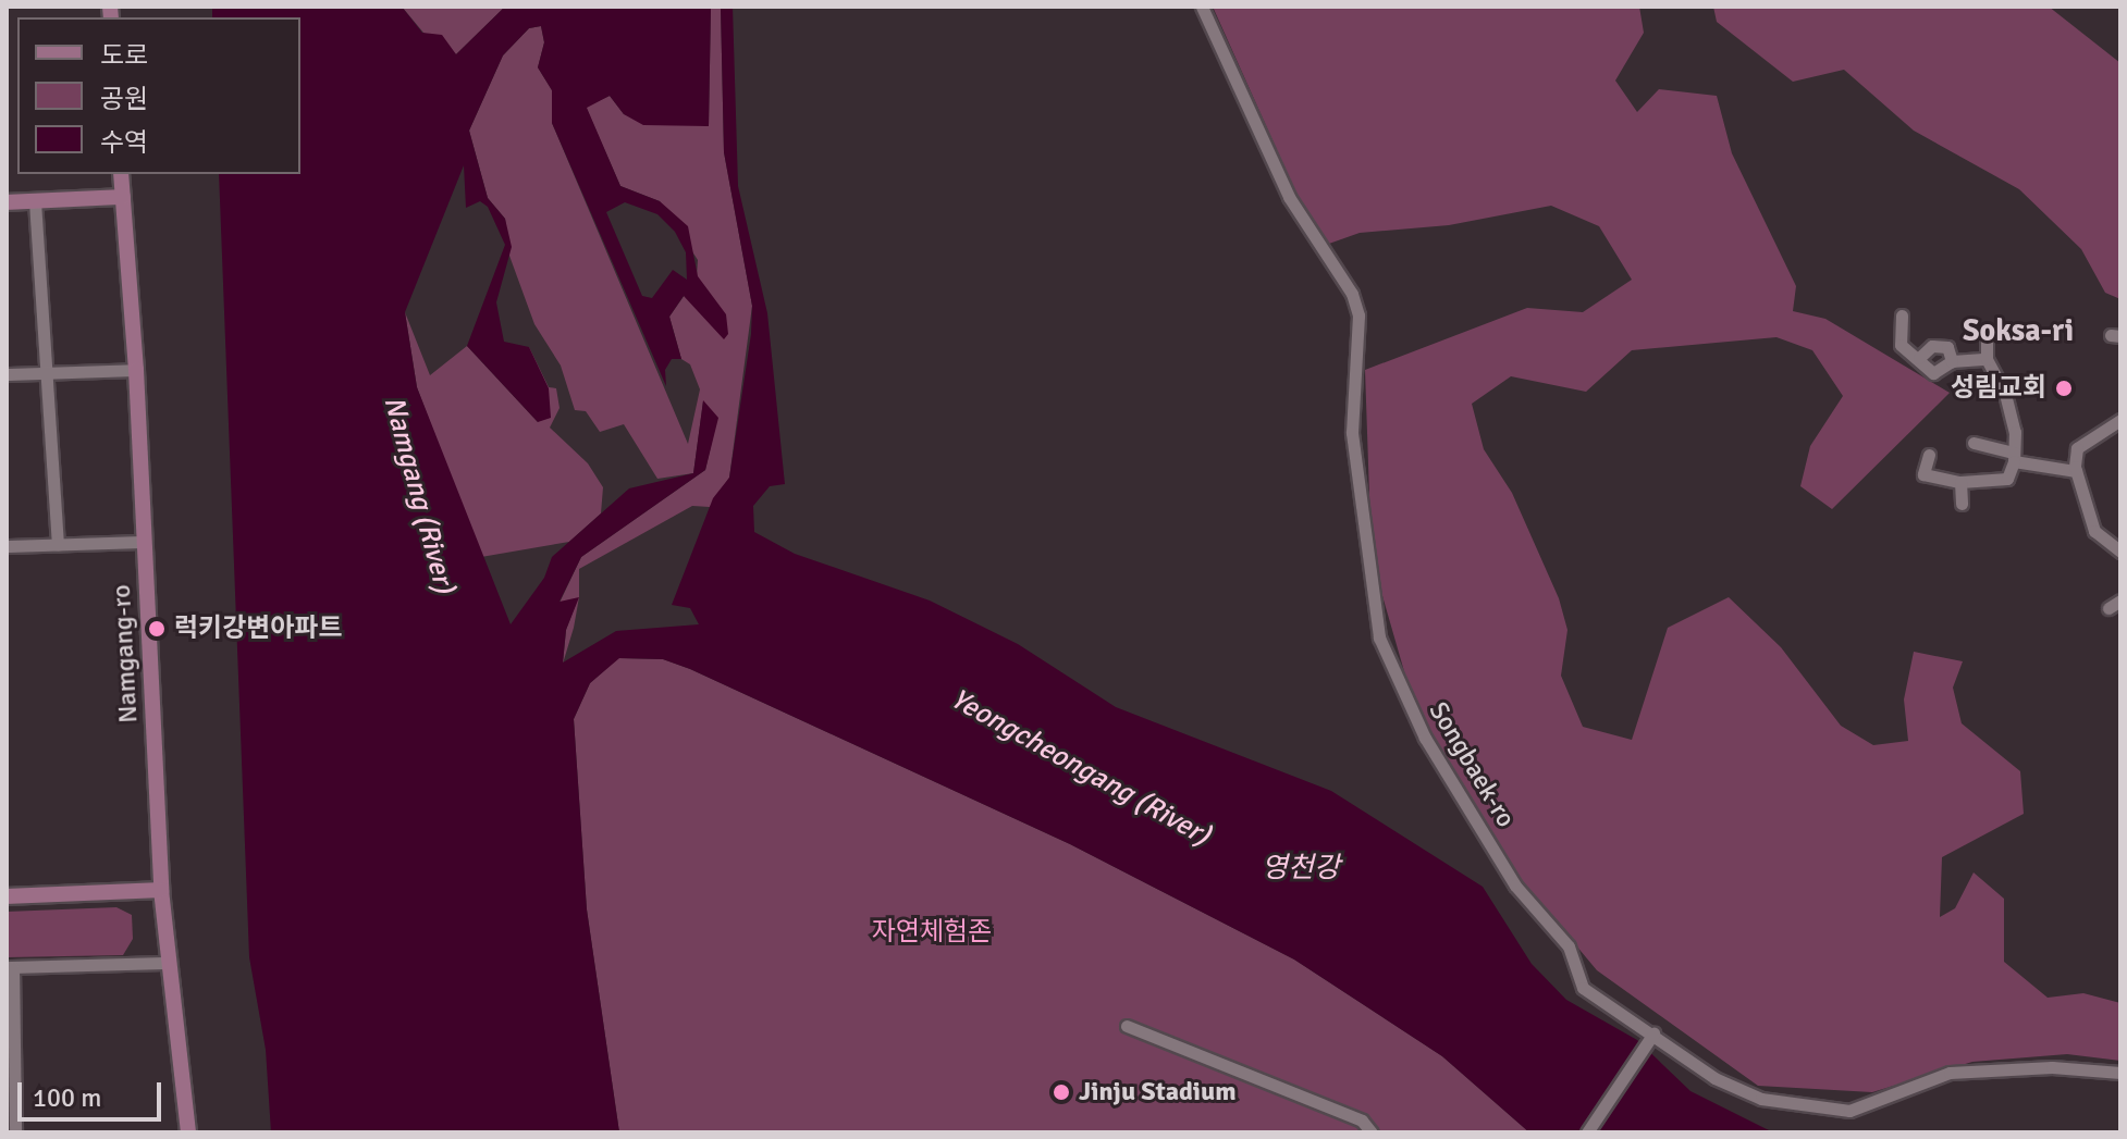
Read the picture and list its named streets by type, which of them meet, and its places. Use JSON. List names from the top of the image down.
{
  "streets": {
    "street": ["Namgang-ro", "Songbaek-ro"]
  },
  "districts": ["Soksa-ri"],
  "water": ["Namgang (River)", "Yeongcheongang (River)", "영천강"],
  "parks": ["자연체험존"],
  "places": ["성림교회", "럭키강변아파트", "Jinju Stadium"],
  "legend": ["도로", "공원", "수역"],
  "scale_bar": "100 m"
}
